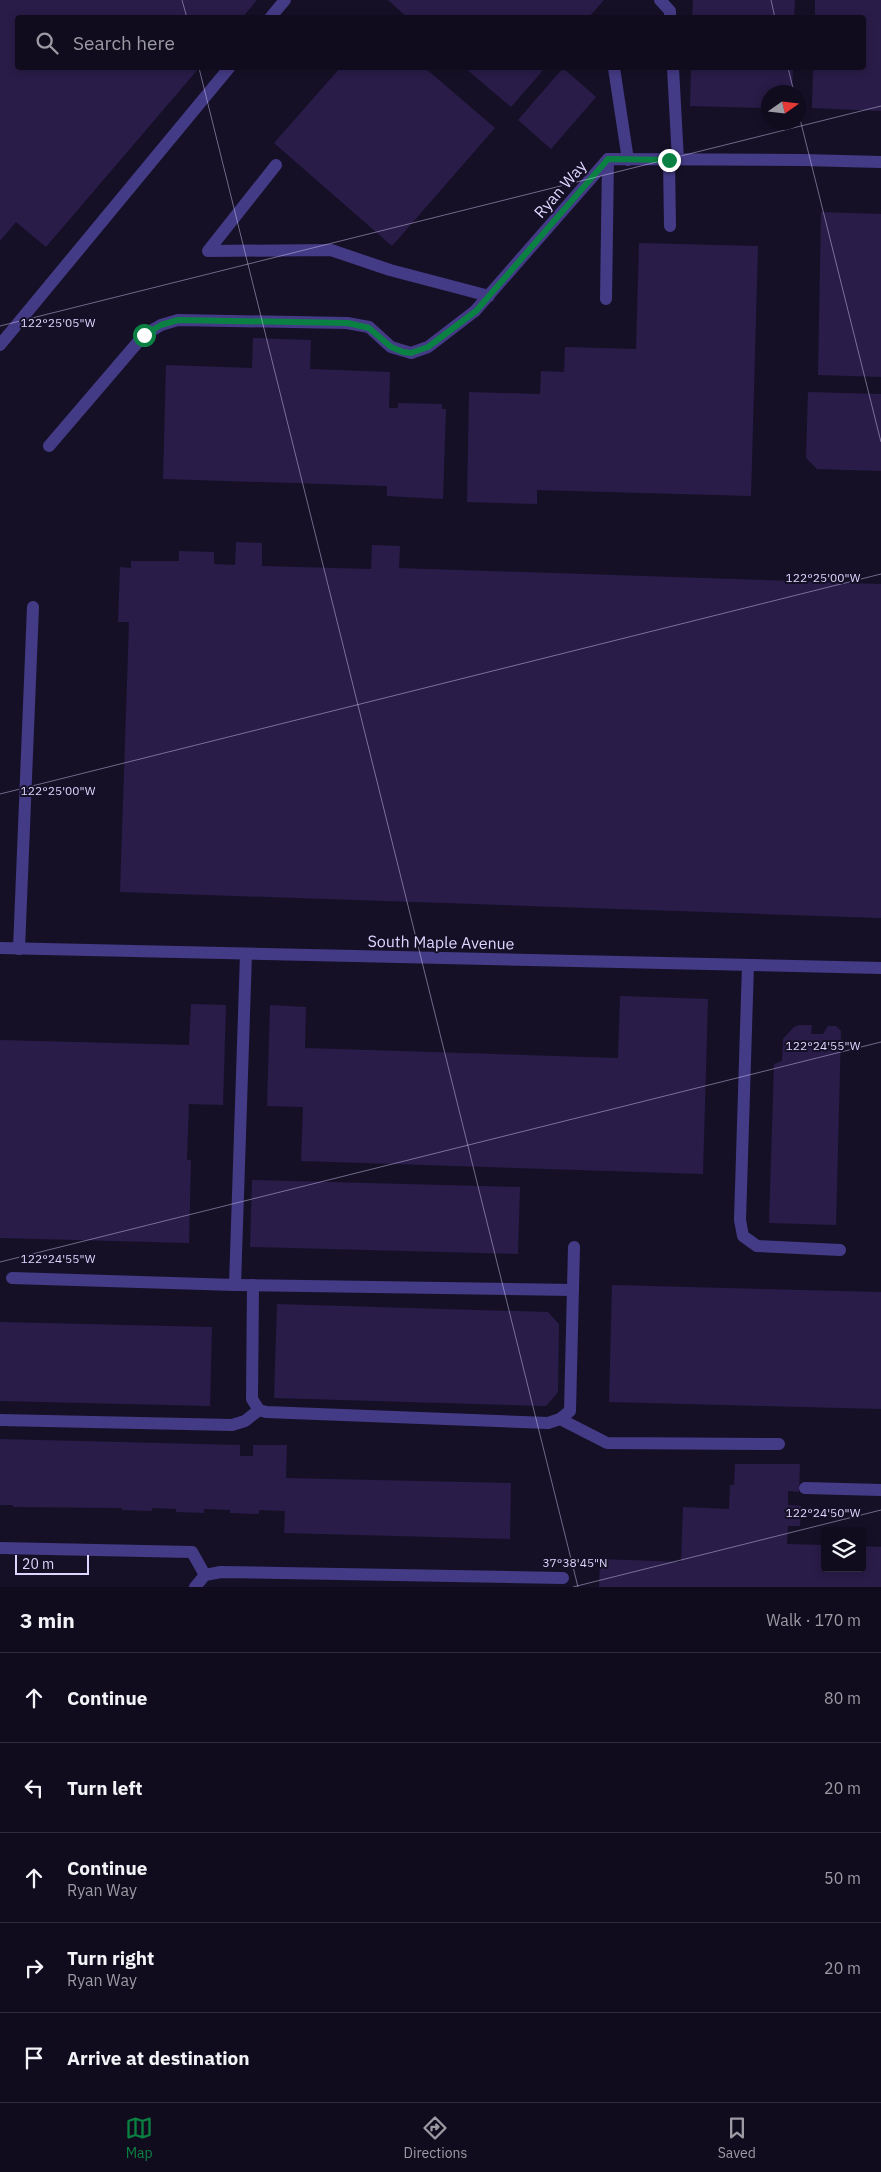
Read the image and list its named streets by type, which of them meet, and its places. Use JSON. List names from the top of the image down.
{
  "streets": {
    "street": ["Ryan Way", "South Maple Avenue"]
  },
  "scale_bar": "20 m",
  "north": "right",
  "page": {
    "search": "Search here",
    "scale": "20 m",
    "heading": ["3 min", "Walk · 170 m"],
    "list": [
      ["Continue", "80 m"],
      ["Turn left", "20 m"],
      ["Continue", "Ryan Way", "50 m"],
      ["Turn right", "Ryan Way", "20 m"],
      "Arrive at destination"
    ],
    "nav": ["Map", "Directions", "Saved"]
  },
  "coordinates": [
    "122°25'05\"W",
    "122°25'00\"W",
    "122°24'55\"W",
    "122°24'50\"W",
    "37°38'45\"N"
  ]
}
